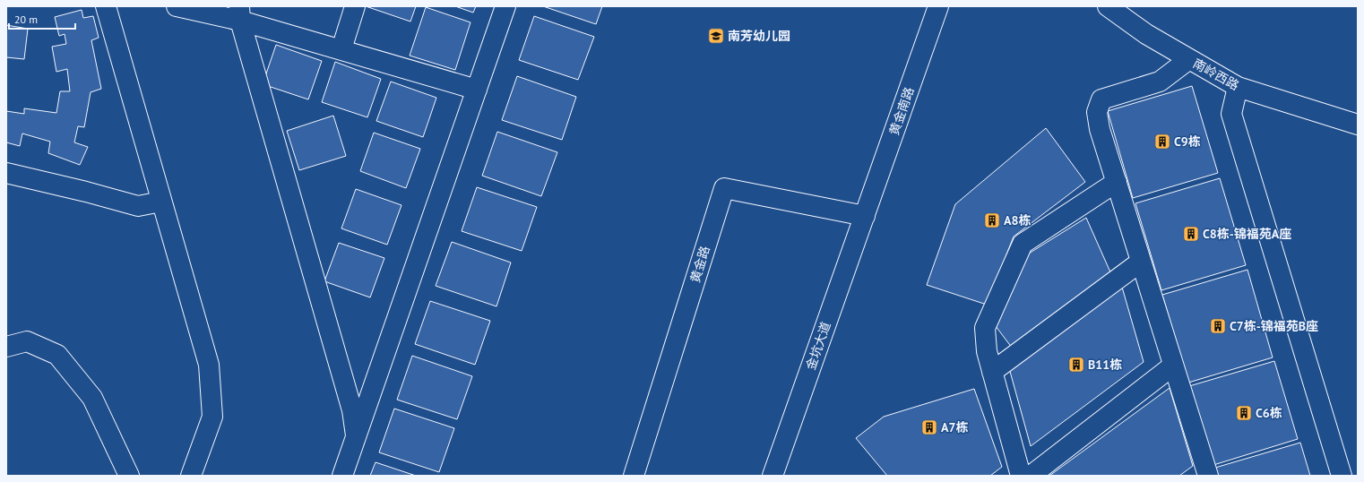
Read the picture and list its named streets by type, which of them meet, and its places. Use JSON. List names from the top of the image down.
{
  "streets": {
    "street": [
      "南岭西路",
      "黄金南路",
      "黄金路",
      "金坑大道"
    ]
  },
  "crossings": [
    ["黄金南路", "黄金路"],
    ["黄金南路", "金坑大道"],
    ["黄金路", "金坑大道"]
  ],
  "places": {
    "school or university": ["南芳幼儿园"],
    "building": [
      "C9栋",
      "A8栋",
      "C8栋-锦福苑A座",
      "C7栋-锦福苑B座",
      "B11栋",
      "C6栋",
      "A7栋"
    ]
  },
  "scale_bar": "20 m"
}
